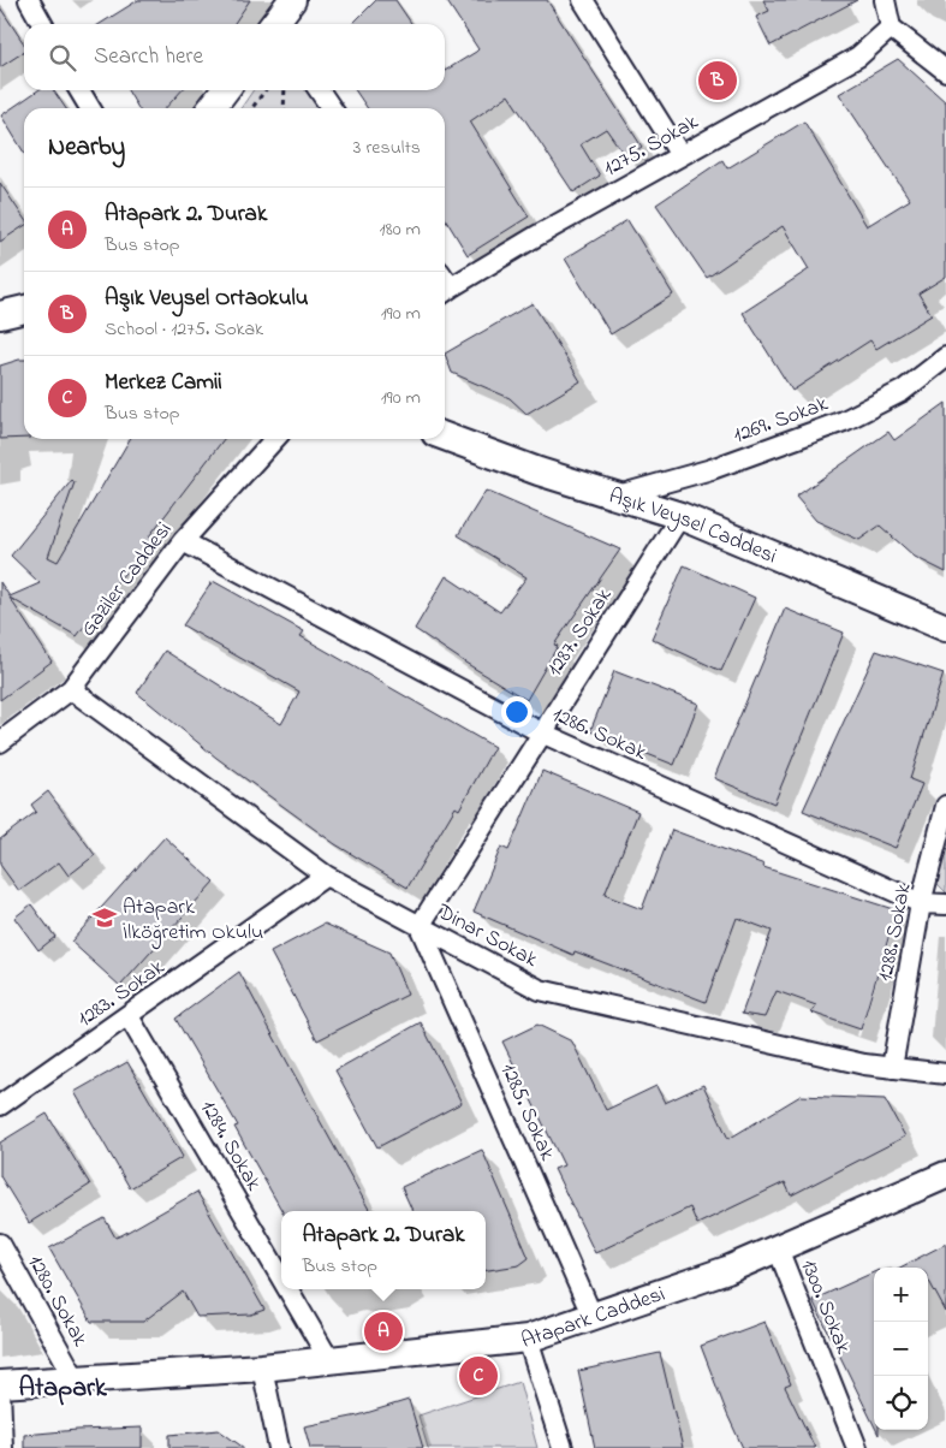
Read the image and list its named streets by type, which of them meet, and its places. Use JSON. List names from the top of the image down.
{
  "streets": {
    "street": [
      "1275. Sokak",
      "1269. Sokak",
      "Aşık Veysel Caddesi",
      "Gaziler Caddesi",
      "1287. Sokak",
      "1286. Sokak",
      "1288. Sokak",
      "Dinar Sokak",
      "1283. Sokak",
      "1285. Sokak",
      "1284. Sokak",
      "1280. Sokak",
      "1300. Sokak",
      "Atapark Caddesi"
    ]
  },
  "crossings": [
    ["1269. Sokak", "Aşık Veysel Caddesi"],
    ["Aşık Veysel Caddesi", "1287. Sokak"],
    ["Gaziler Caddesi", "1286. Sokak"],
    ["Gaziler Caddesi", "Dinar Sokak"],
    ["1287. Sokak", "1286. Sokak"],
    ["1287. Sokak", "Dinar Sokak"],
    ["1287. Sokak", "1285. Sokak"],
    ["1286. Sokak", "1288. Sokak"],
    ["1288. Sokak", "Dinar Sokak"],
    ["Dinar Sokak", "1283. Sokak"],
    ["Dinar Sokak", "1285. Sokak"],
    ["1283. Sokak", "1284. Sokak"],
    ["1285. Sokak", "Atapark Caddesi"],
    ["1284. Sokak", "Atapark Caddesi"],
    ["1280. Sokak", "Atapark Caddesi"],
    ["1300. Sokak", "Atapark Caddesi"]
  ],
  "districts": ["Atapark"],
  "places": {
    "school or university": ["Atapark İlköğretim Okulu"]
  },
  "page": {
    "search": "Search here",
    "pins": ["B", "A", "C"],
    "heading": ["Nearby", "3 results"],
    "list": [
      {
        "mark": "A",
        "name": "Atapark 2. Durak",
        "note": "Bus stop",
        "value": "180 m"
      },
      {
        "mark": "B",
        "name": "Aşık Veysel Ortaokulu",
        "note": "School · 1275. Sokak",
        "value": "190 m"
      },
      {
        "mark": "C",
        "name": "Merkez Camii",
        "note": "Bus stop",
        "value": "190 m"
      }
    ],
    "popup": ["Atapark 2. Durak", "Bus stop"],
    "map_buttons": ["+", "−"]
  }
}
